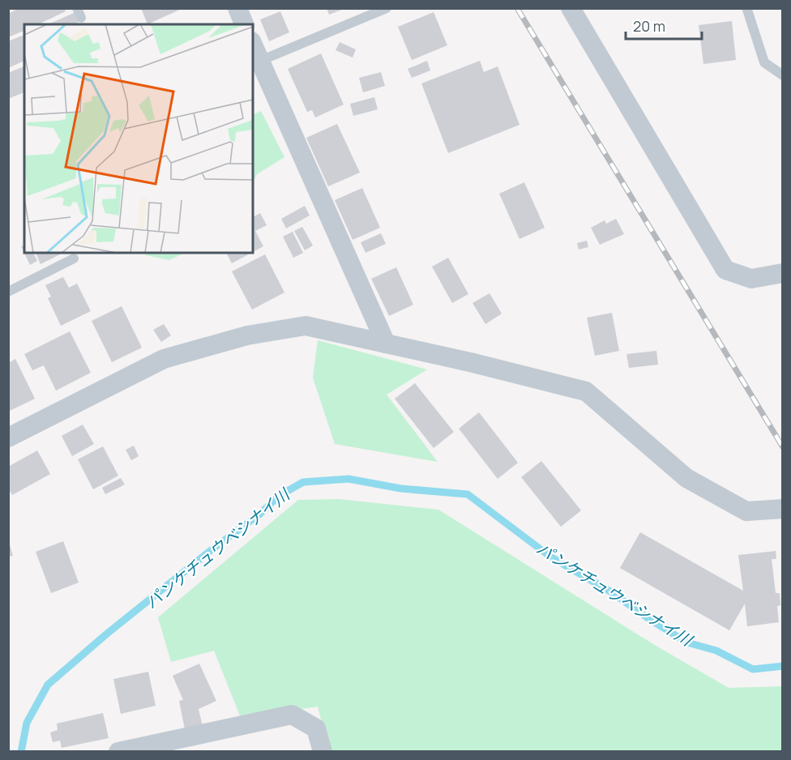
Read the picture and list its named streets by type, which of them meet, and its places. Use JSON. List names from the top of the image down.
{
  "water": ["パンケチュウベシナイ川"],
  "scale_bar": "20 m"
}
